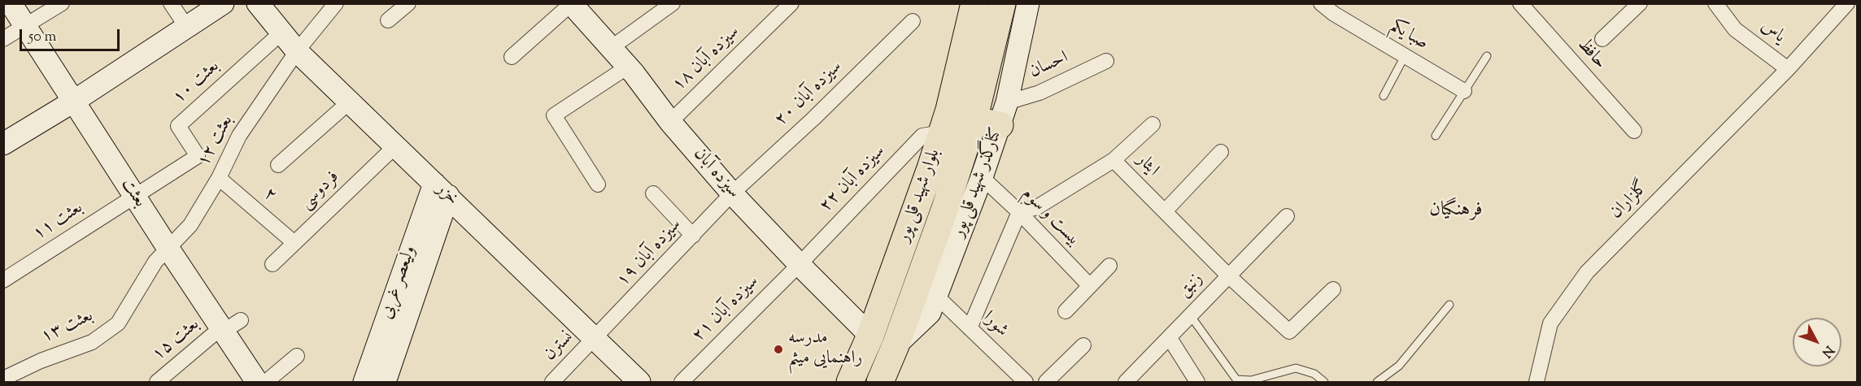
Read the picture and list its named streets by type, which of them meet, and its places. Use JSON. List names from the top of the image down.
{
  "streets": {
    "highway": ["بلوار شهید قلی پور"],
    "street": [
      "یاس",
      "صبا یکم",
      "حافظ",
      "سیزده آبان ۱۸",
      "احسان",
      "بعثت ۱۰",
      "سیزده آبان ۲۰",
      "بعثت ۱۲",
      "ایثار",
      "سیزده آبان",
      "سیزده آبان ۲۲",
      "کنارگذر شهید قلی پور",
      "فردوسی",
      "بعثت",
      "خزر",
      "۲",
      "گلزاران",
      "بیست و سوم",
      "بعثت ۱۱",
      "سیزده آبان ۱۹",
      "ولیعصر غربی",
      "زنبق",
      "سیزده آبان ۲۱",
      "شورا",
      "بعثت ۱۳",
      "بعثت ۱۵",
      "نسترن"
    ]
  },
  "crossings": [
    ["یاس", "گلزاران"],
    ["سیزده آبان ۱۸", "سیزده آبان"],
    ["احسان", "کنارگذر شهید قلی پور"],
    ["بعثت ۱۰", "بعثت"],
    ["بعثت ۱۰", "خزر"],
    ["بعثت ۱۰", "بعثت ۱۱"],
    ["سیزده آبان ۲۰", "سیزده آبان"],
    ["سیزده آبان ۲۰", "سیزده آبان ۱۹"],
    ["بعثت ۱۲", "بعثت"],
    ["بعثت ۱۲", "خزر"],
    ["بعثت ۱۲", "۲"],
    ["بعثت ۱۲", "بعثت ۱۳"],
    ["ایثار", "بیست و سوم"],
    ["ایثار", "زنبق"],
    ["سیزده آبان", "سیزده آبان ۲۲"],
    ["سیزده آبان", "بلوار شهید قلی پور"],
    ["سیزده آبان", "سیزده آبان ۱۹"],
    ["سیزده آبان", "سیزده آبان ۲۱"],
    ["سیزده آبان ۲۲", "بلوار شهید قلی پور"],
    ["سیزده آبان ۲۲", "سیزده آبان ۲۱"],
    ["کنارگذر شهید قلی پور", "بلوار شهید قلی پور"],
    ["کنارگذر شهید قلی پور", "بیست و سوم"],
    ["کنارگذر شهید قلی پور", "شورا"],
    ["فردوسی", "خزر"],
    ["فردوسی", "۲"],
    ["بعثت", "بعثت ۱۱"],
    ["بعثت", "بعثت ۱۳"],
    ["بعثت", "بعثت ۱۵"],
    ["خزر", "سیزده آبان ۱۹"],
    ["خزر", "ولیعصر غربی"],
    ["خزر", "نسترن"],
    ["سیزده آبان ۱۹", "نسترن"]
  ],
  "districts": ["فرهنگیان"],
  "places": ["مدرسه راهنمایی میثم"],
  "scale_bar": "50 m",
  "north": "bottom right"
}
